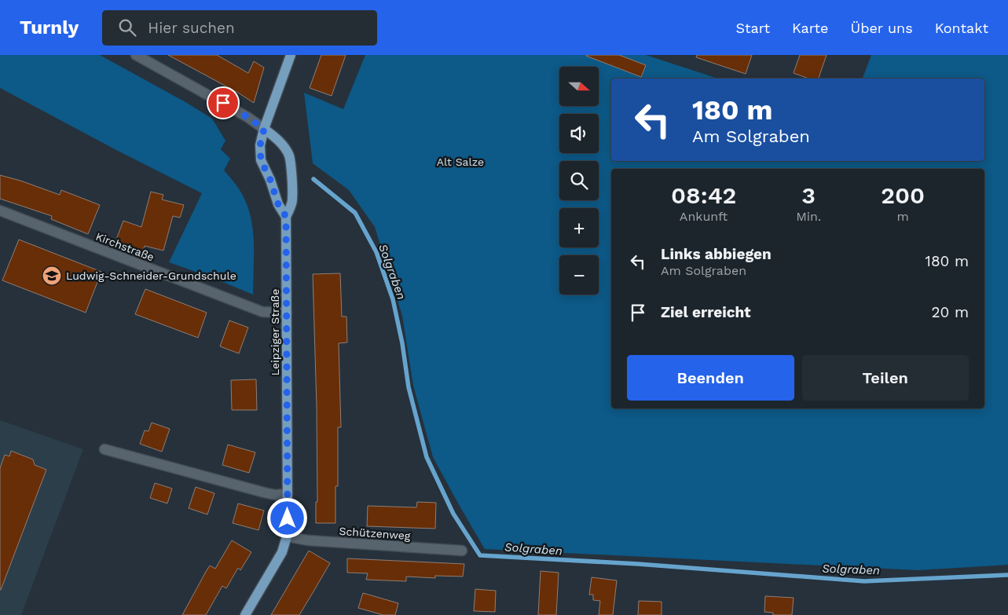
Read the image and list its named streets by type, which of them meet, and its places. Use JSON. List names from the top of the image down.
{
  "streets": {
    "main road": ["Leipziger Straße"],
    "street": ["Kirchstraße", "Schützenweg"]
  },
  "crossings": [
    ["Kirchstraße", "Leipziger Straße"],
    ["Leipziger Straße", "Schützenweg"]
  ],
  "water": ["Solgraben"],
  "parks": ["Alt Salze"],
  "places": {
    "school or university": ["Ludwig-Schneider-Grundschule"]
  },
  "north": "right",
  "page": {
    "header": "Turnly",
    "search": "Hier suchen",
    "nav": [
      "Start",
      "Karte",
      "Über uns",
      "Kontakt"
    ],
    "map_buttons": ["+", "−"],
    "turn": ["180 m", "Am Solgraben"],
    "eta": [
      "08:42",
      "Ankunft",
      "3",
      "Min.",
      "200",
      "m"
    ],
    "list": [
      {
        "name": "Links abbiegen",
        "note": "Am Solgraben",
        "value": "180 m"
      },
      {
        "name": "Ziel erreicht",
        "value": "20 m"
      }
    ],
    "buttons": ["Beenden", "Teilen"]
  }
}
